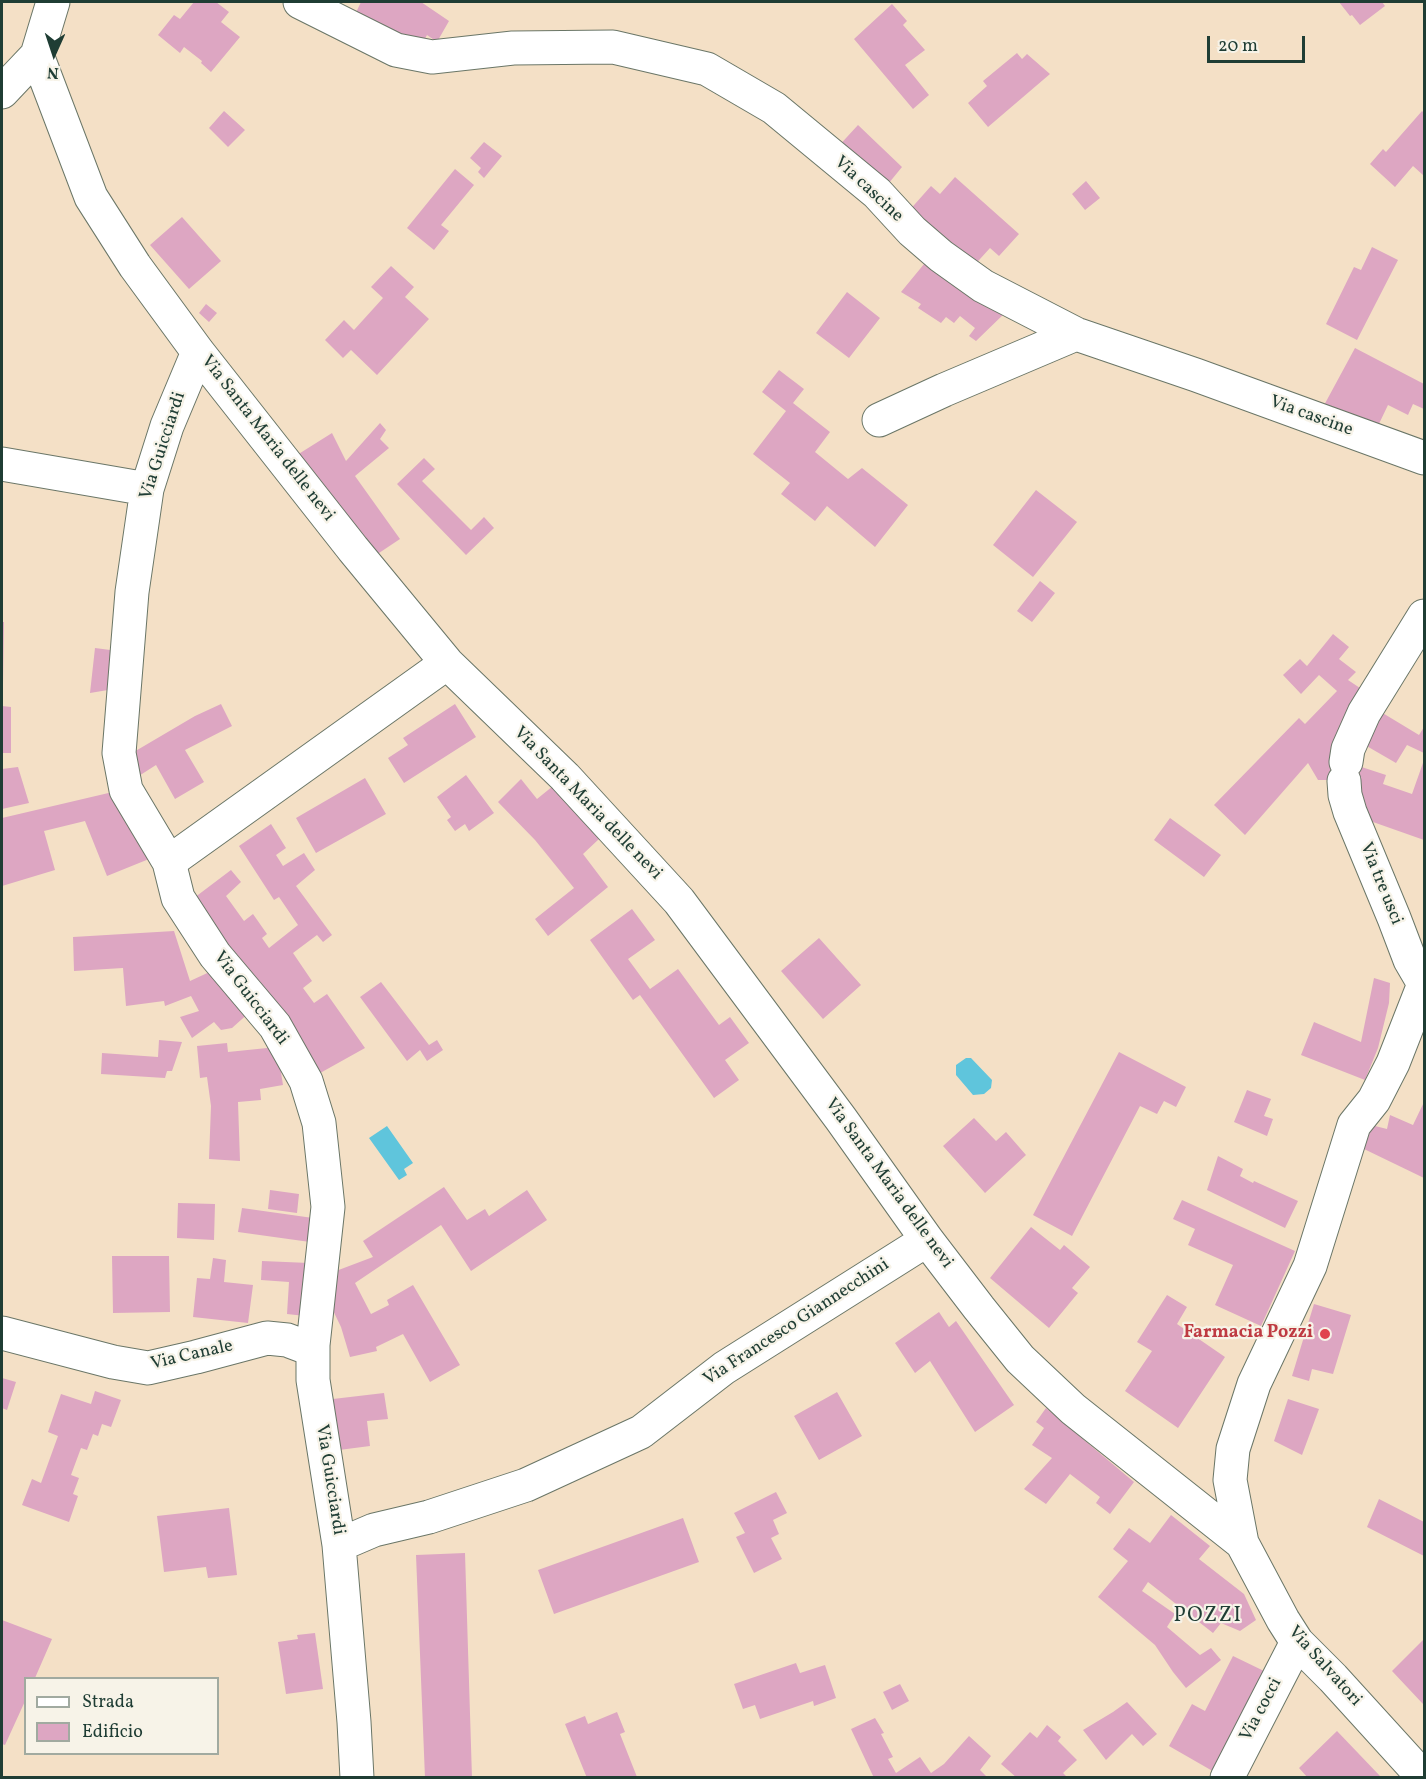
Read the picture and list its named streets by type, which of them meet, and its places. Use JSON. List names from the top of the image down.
{
  "streets": {
    "street": [
      "Via cascine",
      "Via Santa Maria delle nevi",
      "Via Guicciardi",
      "Via tre usci",
      "Via Francesco Giannecchini",
      "Via Canale",
      "Via Salvatori",
      "Via cocci"
    ]
  },
  "crossings": [
    ["Via Santa Maria delle nevi", "Via Guicciardi"],
    ["Via Santa Maria delle nevi", "Via Francesco Giannecchini"],
    ["Via Santa Maria delle nevi", "Via Salvatori"],
    ["Via Guicciardi", "Via Francesco Giannecchini"],
    ["Via Guicciardi", "Via Canale"],
    ["Via Salvatori", "Via cocci"]
  ],
  "districts": ["POZZI"],
  "places": ["Farmacia Pozzi"],
  "legend": ["Strada", "Edificio"],
  "scale_bar": "20 m",
  "north": "bottom"
}
